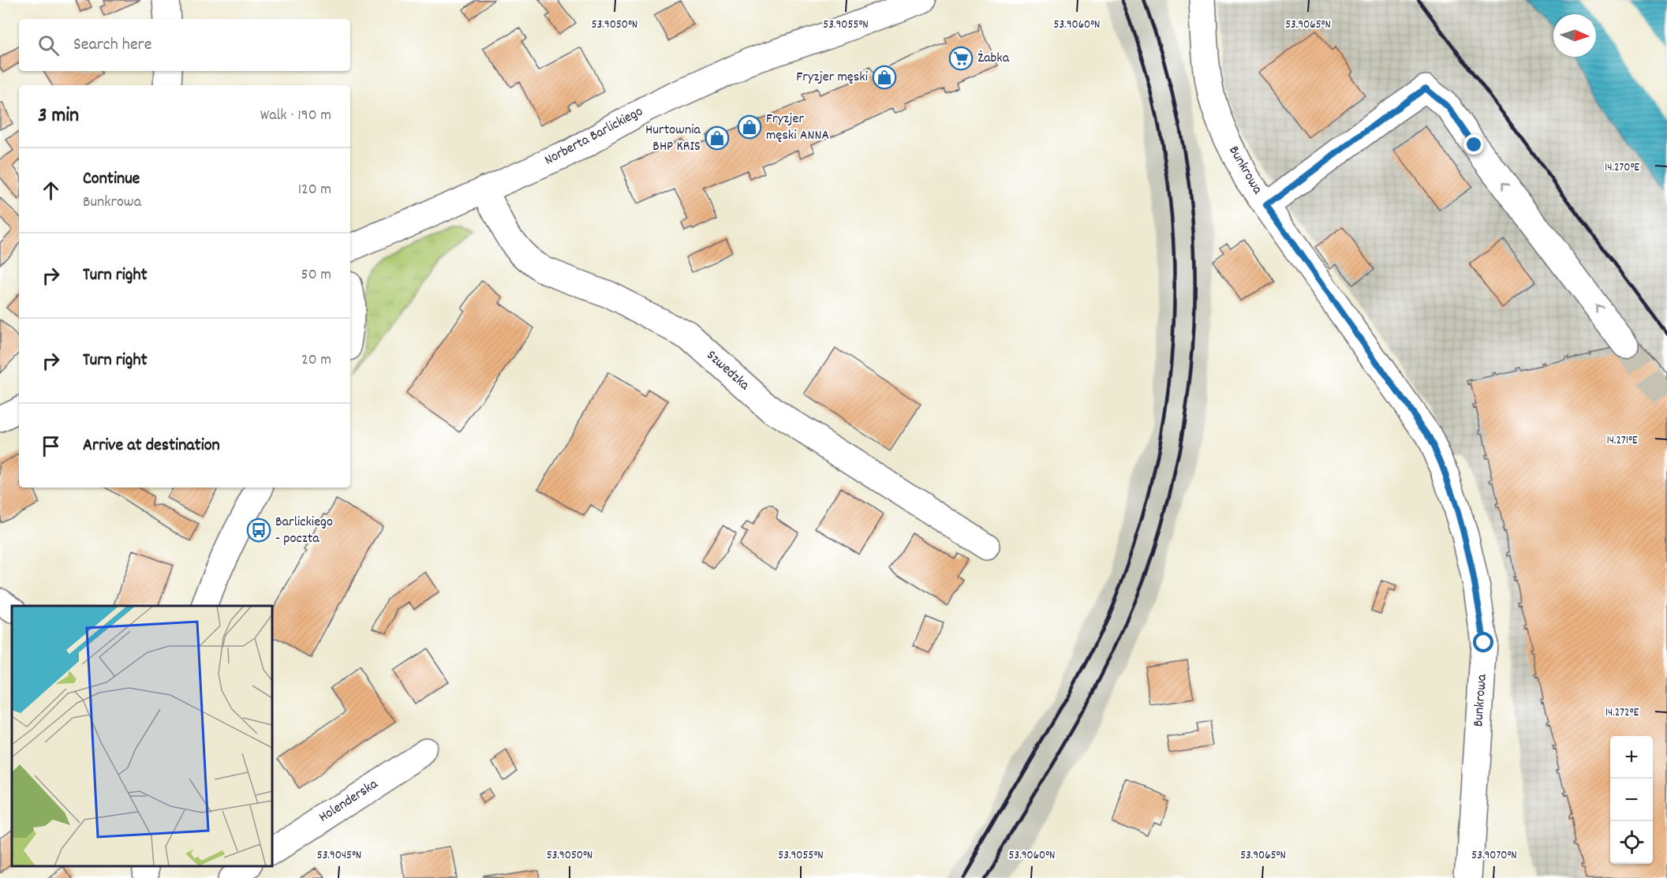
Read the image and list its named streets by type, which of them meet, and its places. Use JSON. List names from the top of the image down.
{
  "streets": {
    "street": [
      "Norberta Barlickiego",
      "Bunkrowa",
      "Szwedzka",
      "Holenderska"
    ]
  },
  "crossings": [
    ["Norberta Barlickiego", "Szwedzka"]
  ],
  "places": {
    "supermarket": ["Żabka"],
    "shop": ["Fryzjer męski", "Fryzjer męski ANNA", "Hurtownia BHP KRIS"],
    "bus stop": ["Barlickiego - poczta"]
  },
  "north": "right",
  "page": {
    "search": "Search here",
    "heading": ["3 min", "Walk · 190 m"],
    "list": [
      ["Continue", "Bunkrowa", "120 m"],
      ["Turn right", "50 m"],
      ["Turn right", "20 m"],
      "Arrive at destination"
    ],
    "map_buttons": ["+", "−"]
  },
  "coordinates": [
    "53.9050°N",
    "53.9055°N",
    "53.9060°N",
    "53.9065°N",
    "14.270°E",
    "14.271°E",
    "14.272°E",
    "53.9045°N",
    "53.9070°N"
  ]
}
